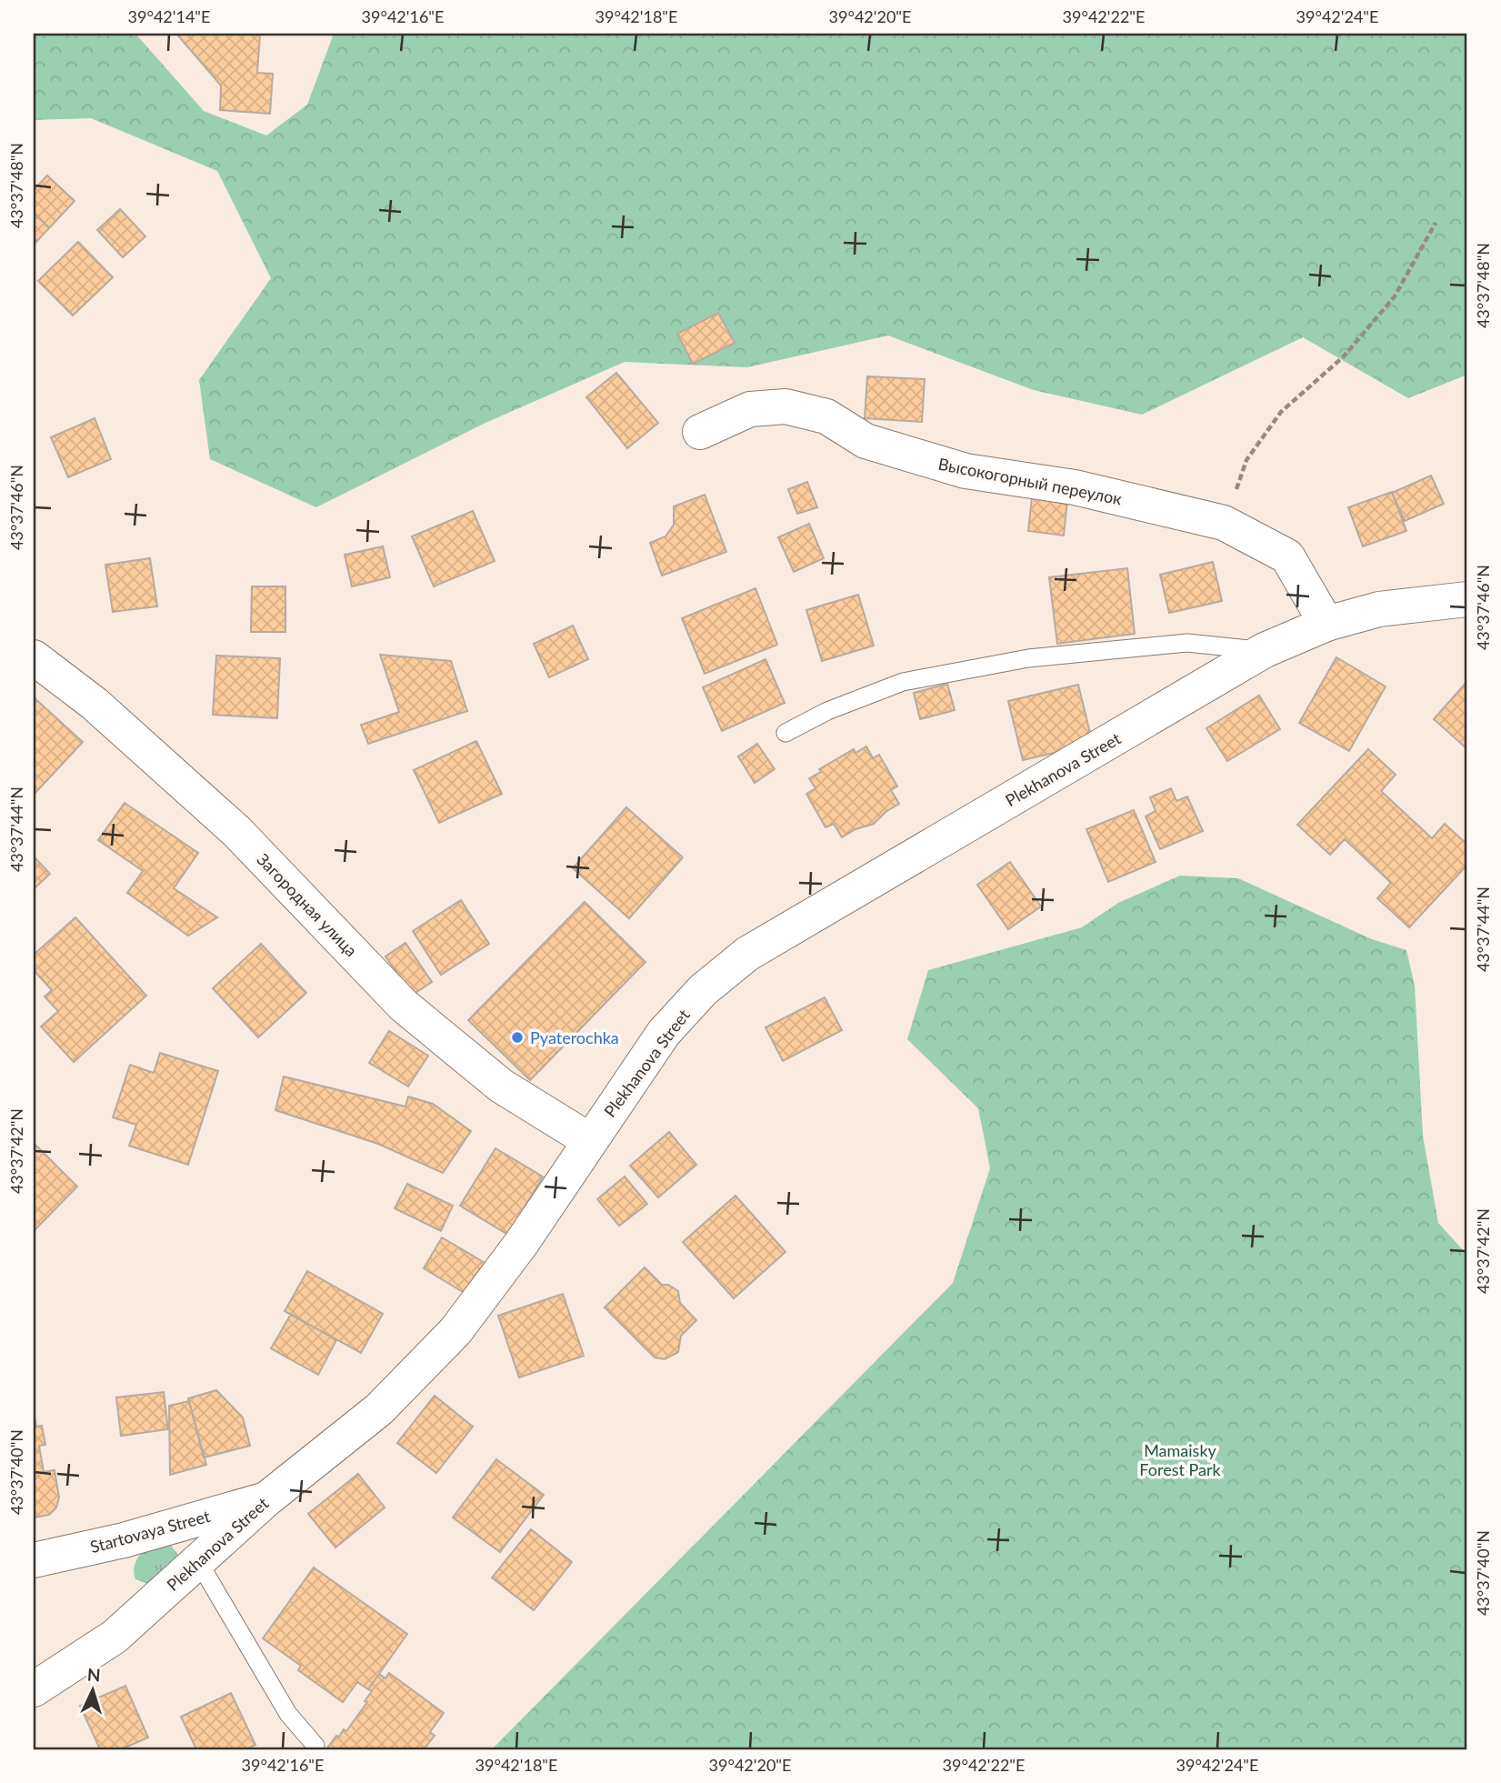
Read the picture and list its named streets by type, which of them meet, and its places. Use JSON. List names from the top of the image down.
{
  "streets": {
    "street": [
      "Высокогорный переулок",
      "Plekhanova Street",
      "Загородная улица",
      "Startovaya Street"
    ]
  },
  "crossings": [
    ["Высокогорный переулок", "Plekhanova Street"],
    ["Plekhanova Street", "Загородная улица"],
    ["Plekhanova Street", "Startovaya Street"]
  ],
  "parks": ["Mamaisky Forest Park"],
  "places": ["Pyaterochka"],
  "north": "top",
  "coordinates": [
    "39°42'14\"E",
    "39°42'16\"E",
    "39°42'18\"E",
    "39°42'20\"E",
    "39°42'22\"E",
    "39°42'24\"E",
    "43°37'48\"N",
    "43°37'46\"N",
    "43°37'44\"N",
    "43°37'42\"N",
    "43°37'40\"N"
  ]
}
